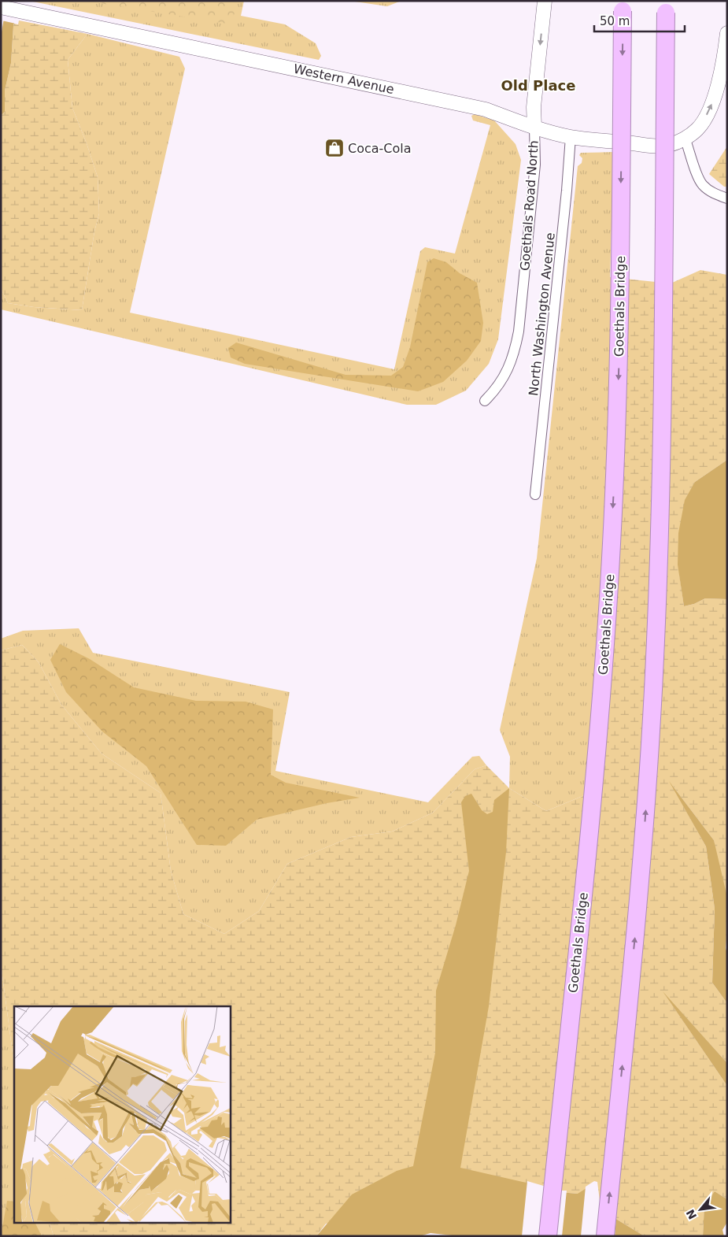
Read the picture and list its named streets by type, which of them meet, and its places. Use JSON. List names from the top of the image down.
{
  "streets": {
    "highway": ["Goethals Bridge"],
    "street": ["Western Avenue", "Goethals Road North", "North Washington Avenue"]
  },
  "crossings": [
    ["Western Avenue", "Goethals Road North"],
    ["Western Avenue", "North Washington Avenue"]
  ],
  "districts": ["Old Place"],
  "places": {
    "shop": ["Coca-Cola"]
  },
  "scale_bar": "50 m",
  "north": "bottom left"
}
